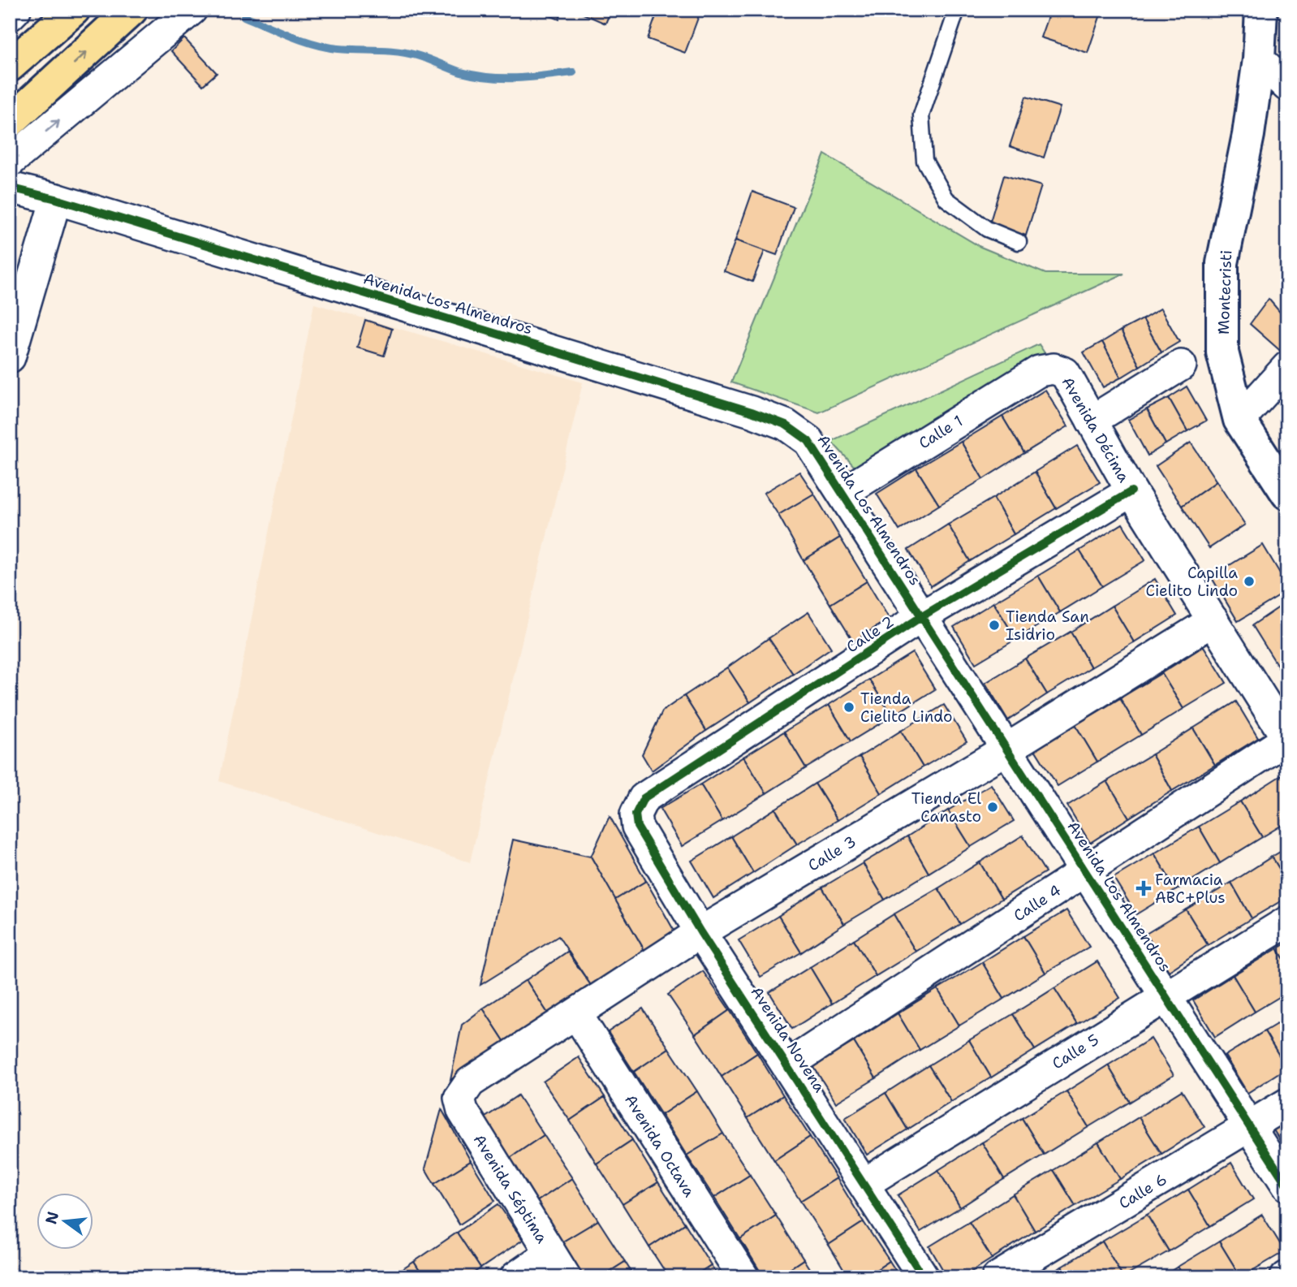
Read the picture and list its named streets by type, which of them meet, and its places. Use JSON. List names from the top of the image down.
{
  "streets": {
    "street": [
      "Montecristi",
      "Avenida Los Almendros",
      "Avenida Décima",
      "Calle 1",
      "Calle 2",
      "Calle 3",
      "Calle 4",
      "Avenida Novena",
      "Calle 5",
      "Avenida Octava",
      "Avenida Séptima",
      "Calle 6"
    ]
  },
  "crossings": [
    ["Avenida Los Almendros", "Calle 1"],
    ["Avenida Los Almendros", "Calle 2"],
    ["Avenida Los Almendros", "Calle 3"],
    ["Avenida Los Almendros", "Calle 4"],
    ["Avenida Los Almendros", "Calle 5"],
    ["Avenida Los Almendros", "Calle 6"],
    ["Avenida Décima", "Calle 1"],
    ["Avenida Décima", "Calle 2"],
    ["Avenida Décima", "Calle 3"],
    ["Avenida Décima", "Calle 4"],
    ["Calle 2", "Avenida Novena"],
    ["Calle 3", "Avenida Novena"],
    ["Calle 3", "Avenida Octava"],
    ["Calle 3", "Avenida Séptima"],
    ["Calle 4", "Avenida Novena"],
    ["Avenida Novena", "Calle 5"]
  ],
  "places": {
    "other": [
      "Capilla Cielito Lindo",
      "Tienda San Isidrio",
      "Tienda Cielito Lindo",
      "Tienda El Canasto"
    ],
    "health": ["Farmacia ABC+Plus"]
  },
  "north": "left"
}
